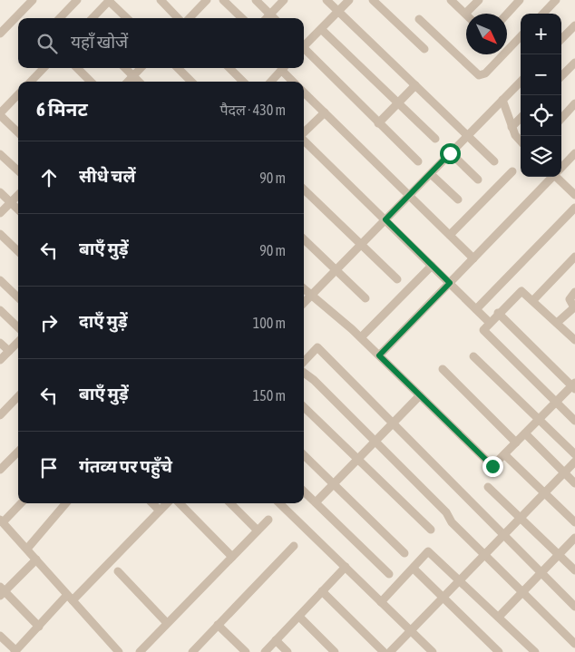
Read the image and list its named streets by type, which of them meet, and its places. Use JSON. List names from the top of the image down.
{
  "north": "bottom right",
  "page": {
    "map_buttons": ["+", "−"],
    "search": "यहाँ खोजें",
    "heading": ["6 मिनट", "पैदल · 430 m"],
    "list": [
      ["सीधे चलें", "90 m"],
      ["बाएँ मुड़ें", "90 m"],
      ["दाएँ मुड़ें", "100 m"],
      ["बाएँ मुड़ें", "150 m"],
      "गंतव्य पर पहुँचे"
    ]
  }
}
